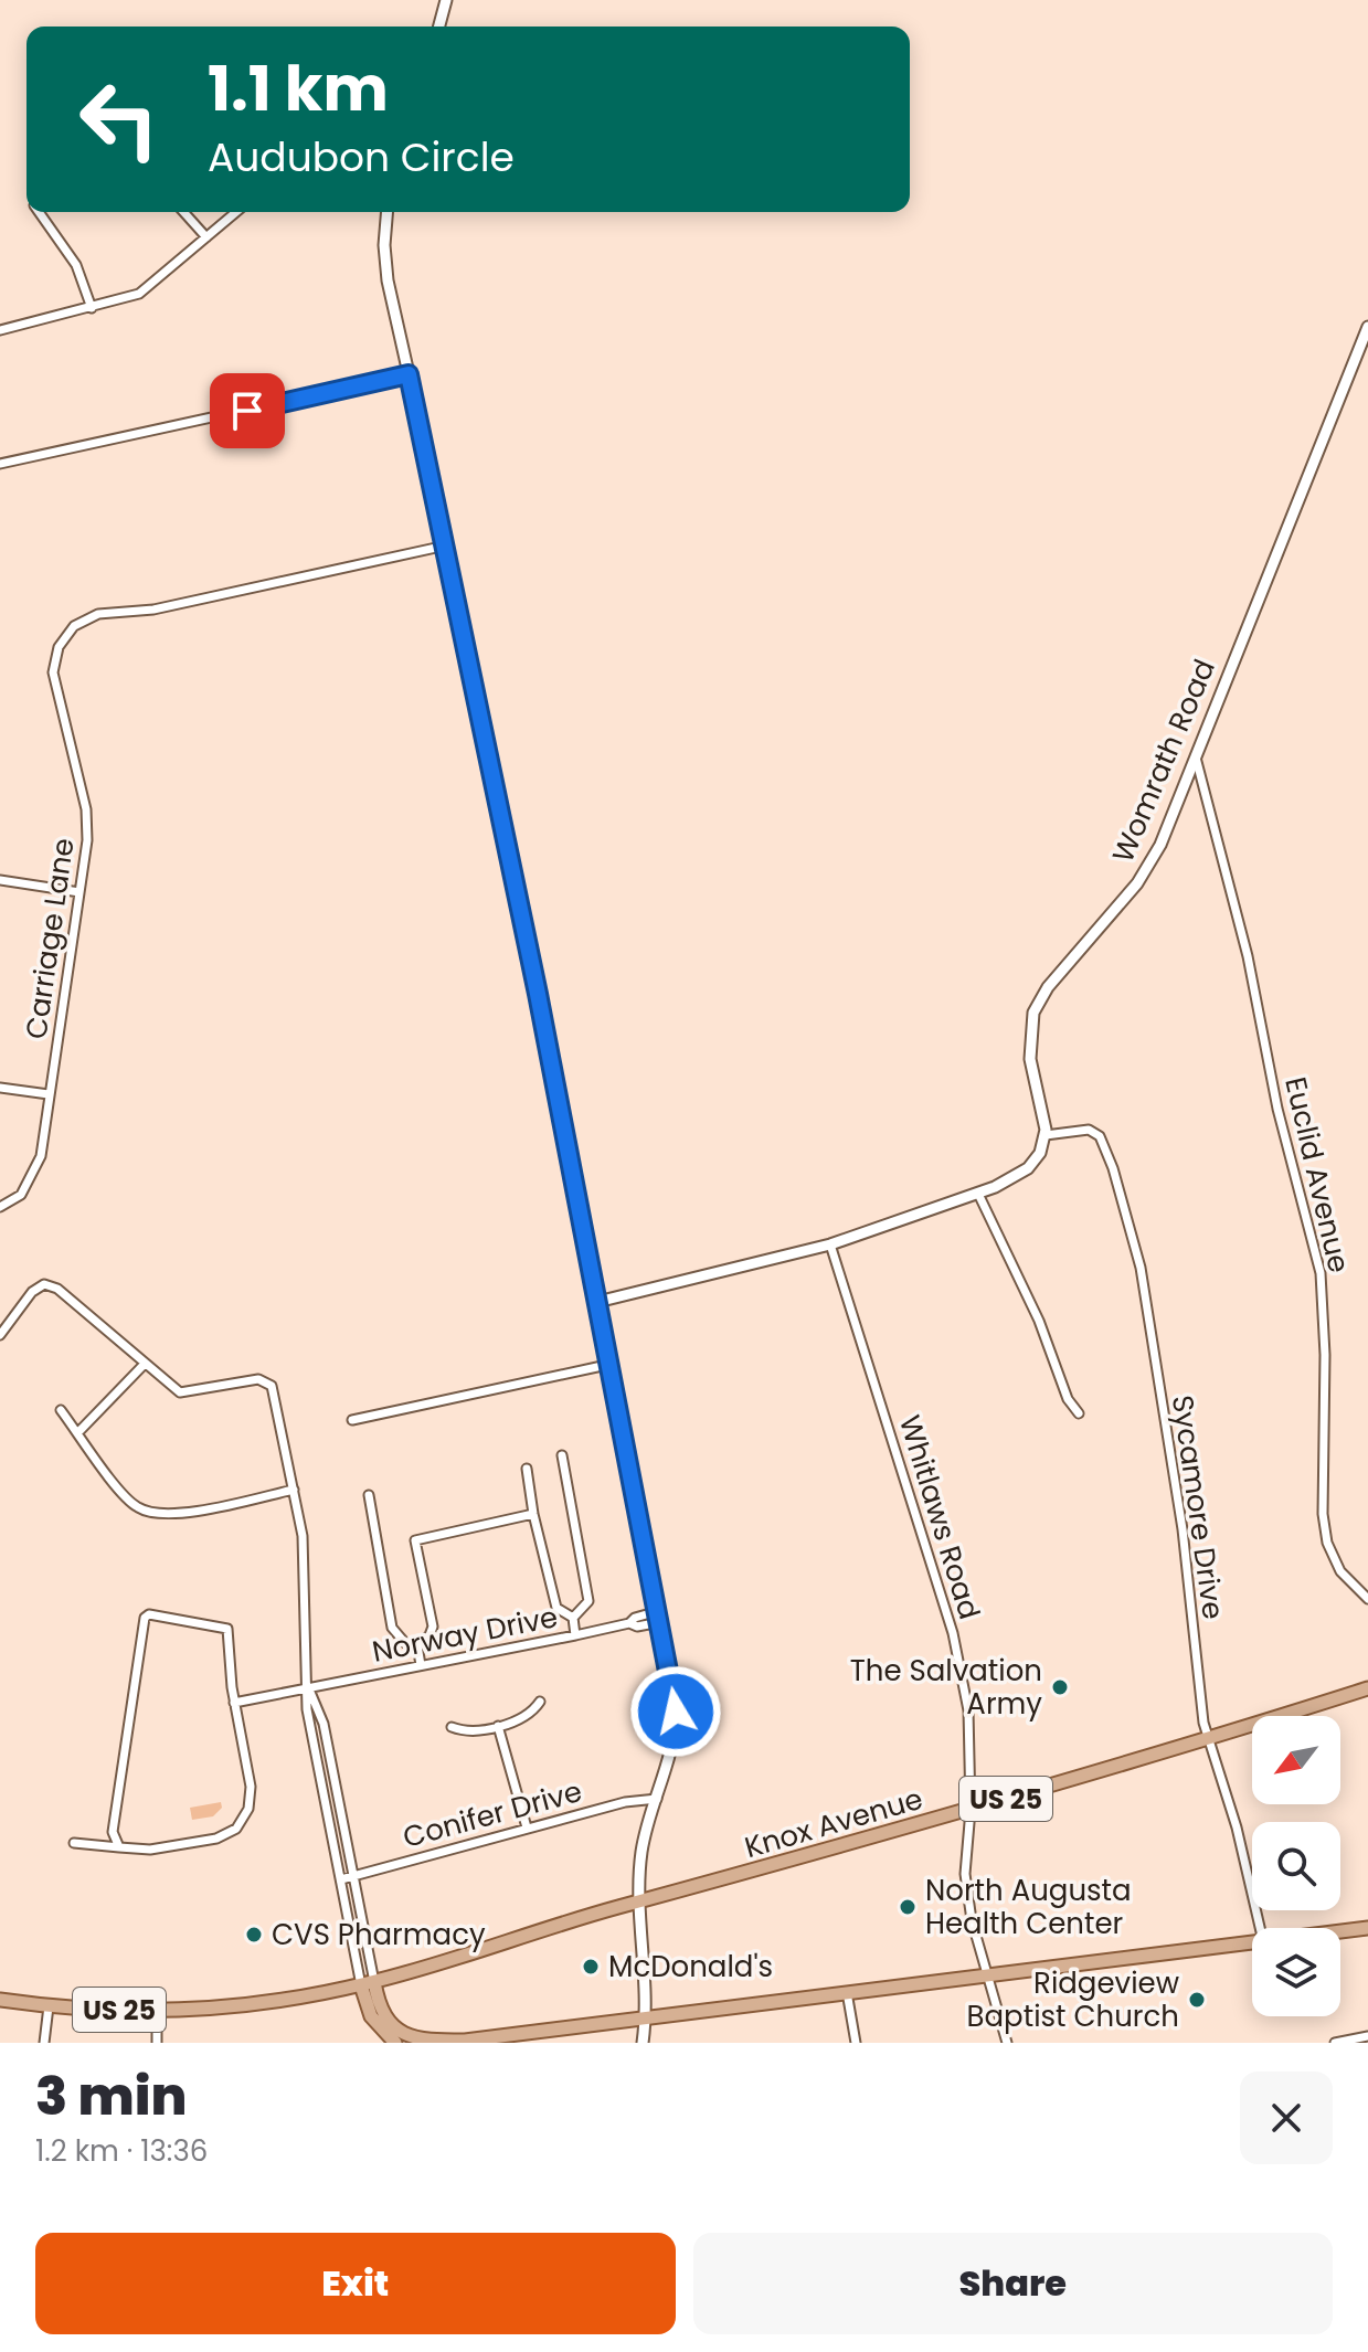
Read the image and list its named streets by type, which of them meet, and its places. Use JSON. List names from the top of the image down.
{
  "streets": {
    "main road": ["US 25", "Knox Avenue"],
    "street": [
      "Womrath Road",
      "Carriage Lane",
      "Euclid Avenue",
      "Sycamore Drive",
      "Whitlaws Road",
      "Norway Drive",
      "Conifer Drive"
    ]
  },
  "crossings": [
    ["Womrath Road", "Euclid Avenue"],
    ["Womrath Road", "Sycamore Drive"],
    ["Sycamore Drive", "Knox Avenue"],
    ["Whitlaws Road", "Knox Avenue"],
    ["US 25", "Knox Avenue"]
  ],
  "places": [
    "The Salvation Army",
    "North Augusta Health Center",
    "CVS Pharmacy",
    "McDonald's",
    "Ridgeview Baptist Church"
  ],
  "north": "bottom left",
  "page": {
    "turn": ["1.1 km", "Audubon Circle"],
    "heading": ["3 min", "1.2 km · 13:36"],
    "buttons": ["Exit", "Share"]
  }
}
